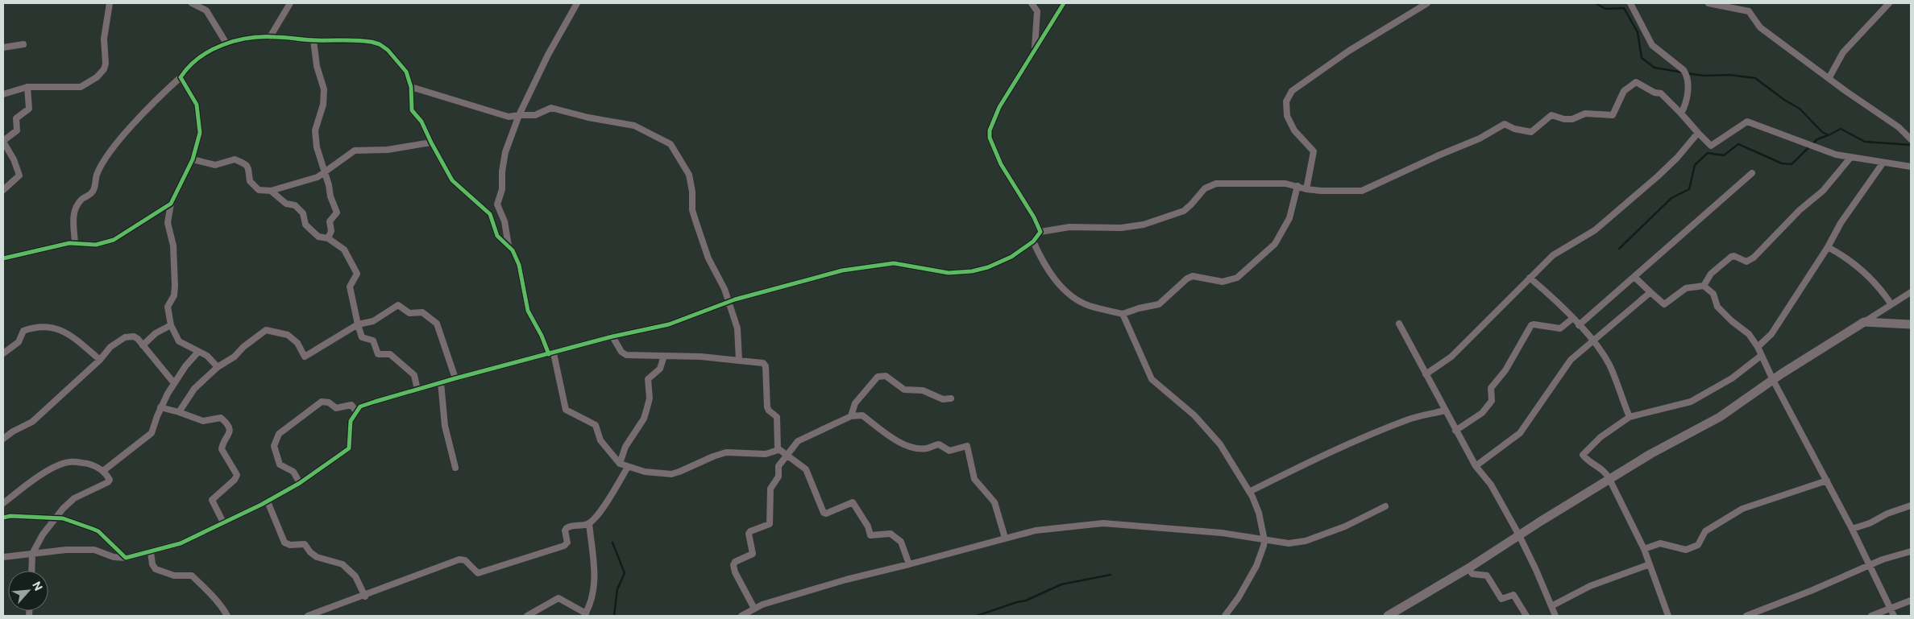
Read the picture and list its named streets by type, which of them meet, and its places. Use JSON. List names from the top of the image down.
{
  "north": "top right"
}
